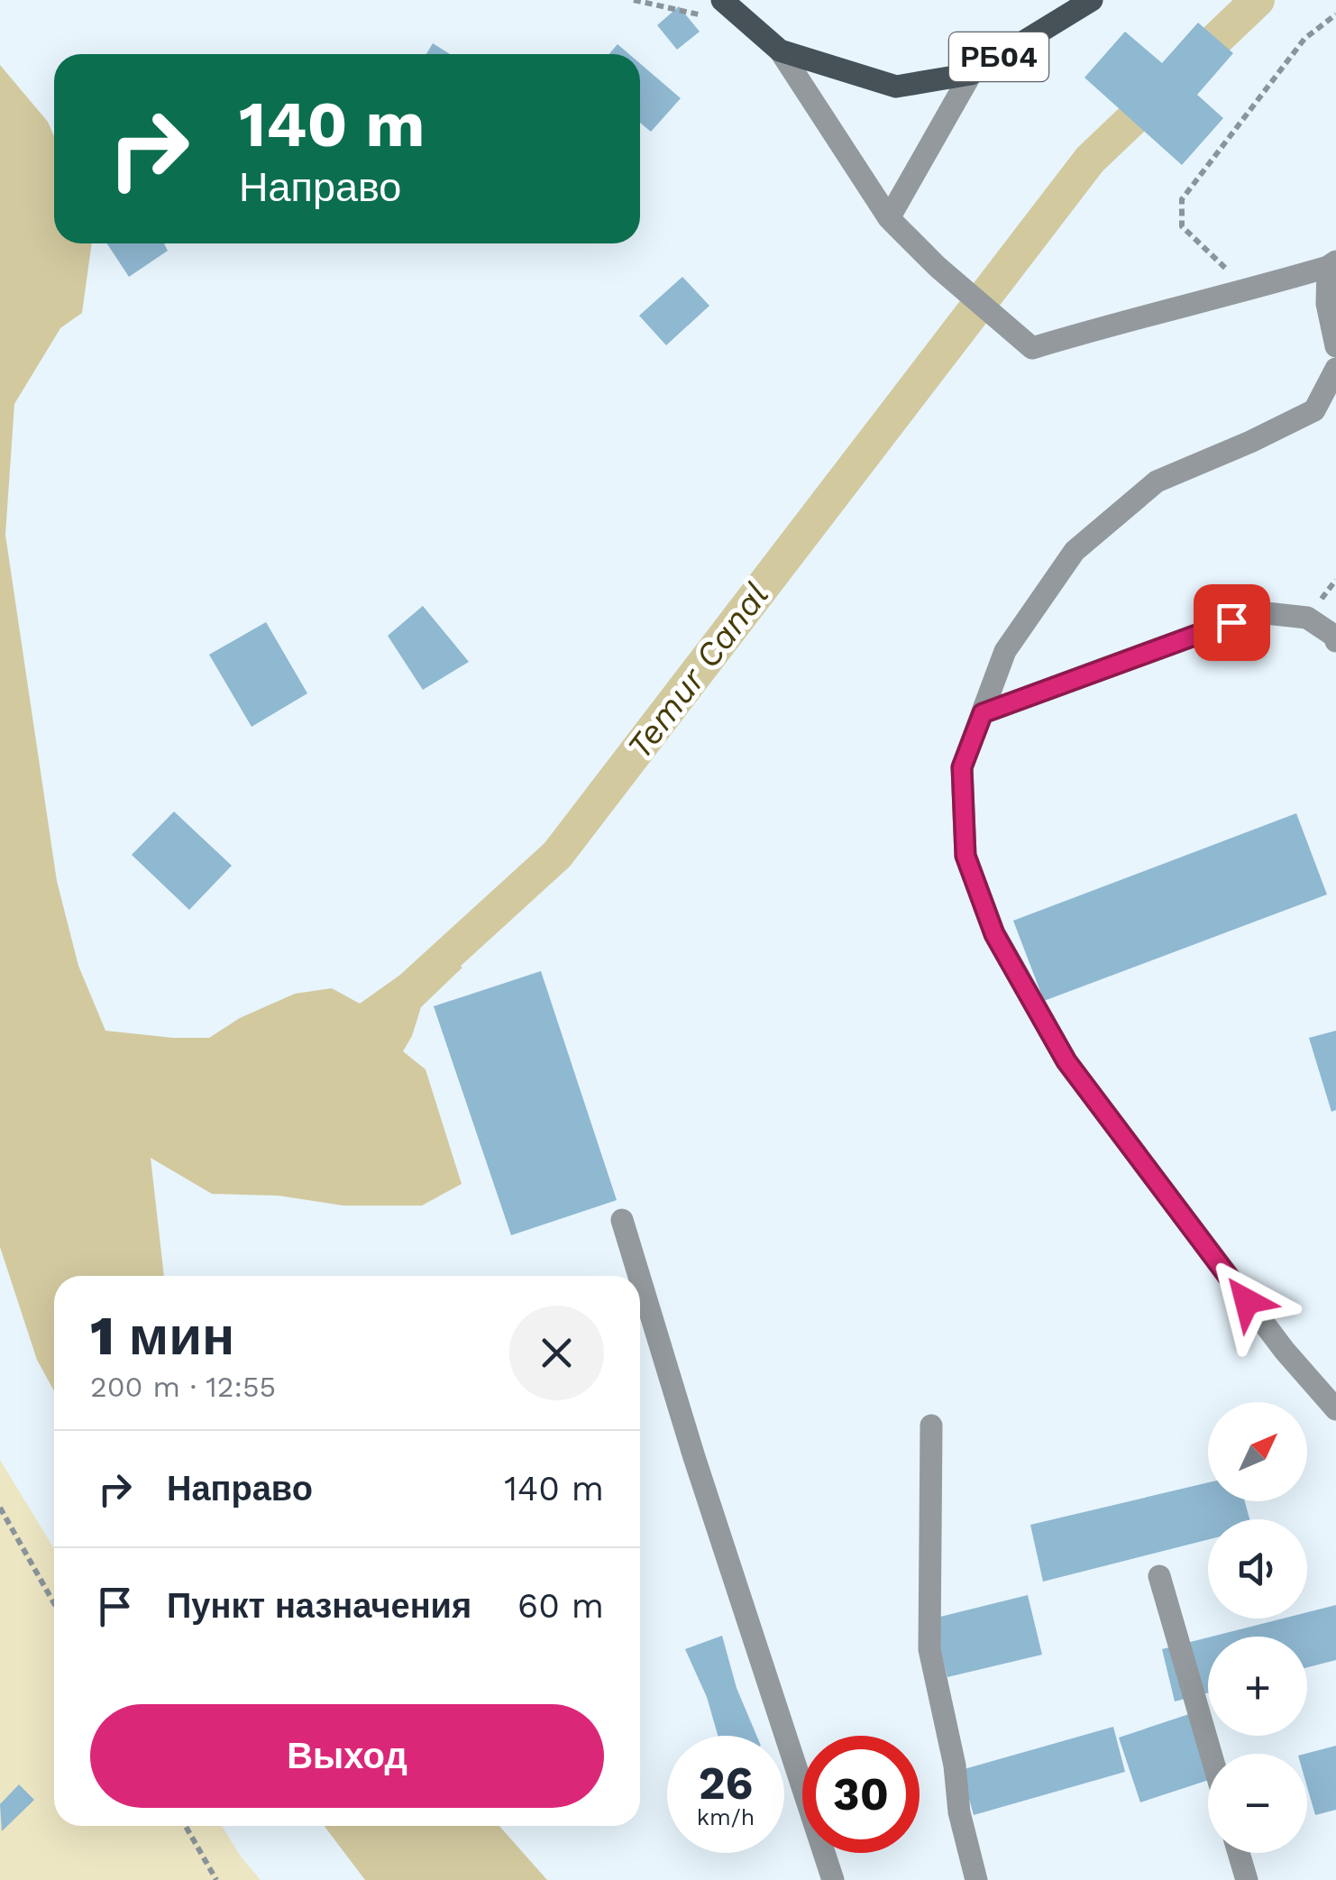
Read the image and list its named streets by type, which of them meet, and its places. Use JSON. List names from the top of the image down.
{
  "streets": {
    "main road": ["РБ04"]
  },
  "water": ["Temur Canal"],
  "north": "top right",
  "page": {
    "turn": ["140 m", "Направо"],
    "heading": ["1 мин", "200 m · 12:55"],
    "map_buttons": ["+", "−"],
    "list": [
      {
        "name": "Направо",
        "value": "140 m"
      },
      {
        "name": "Пункт назначения",
        "value": "60 m"
      }
    ],
    "buttons": "Выход",
    "speed": "26 km/h",
    "limit": "30"
  }
}
